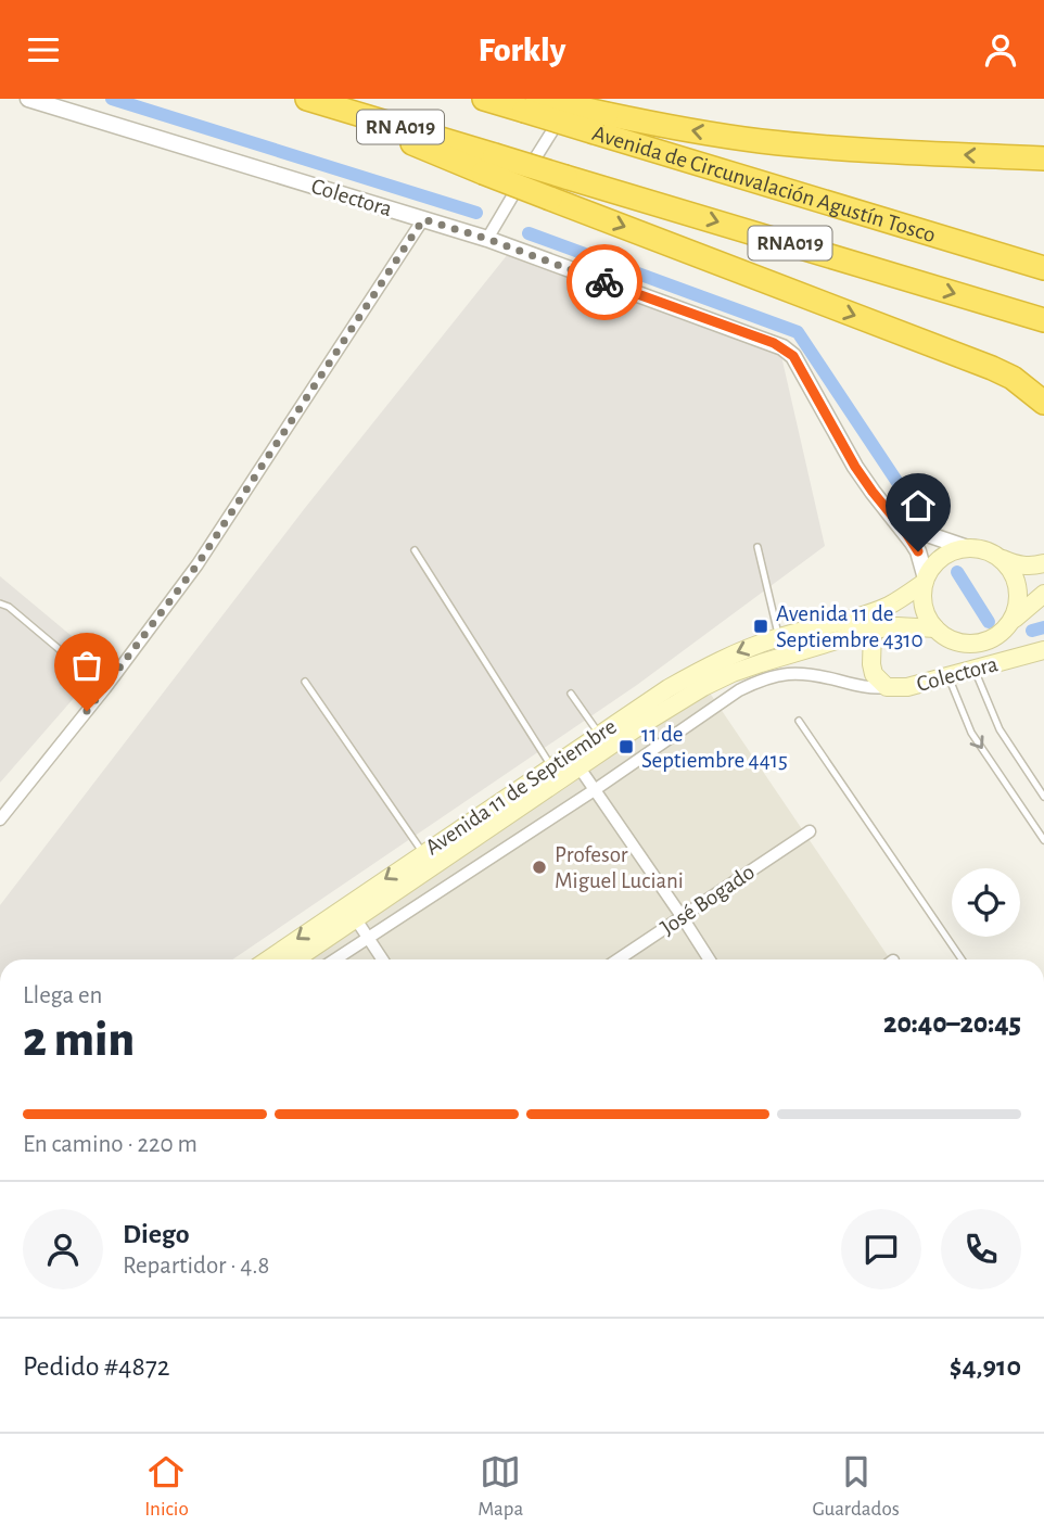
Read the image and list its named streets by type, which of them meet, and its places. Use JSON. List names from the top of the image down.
{
  "streets": {
    "highway": ["RN A019", "Avenida de Circunvalación Agustín Tosco", "RNA019"],
    "main road": ["Colectora", "Avenida 11 de Septiembre"],
    "street": ["José Bogado"]
  },
  "crossings": [
    ["RN A019", "RNA019"],
    ["Colectora", "Avenida 11 de Septiembre"]
  ],
  "places": {
    "transit": ["Avenida 11 de Septiembre 4310", "11 de Septiembre 4415"],
    "other": ["Profesor Miguel Luciani"]
  },
  "page": {
    "header": "Forkly",
    "heading": ["2 min", "Llega en", "20:40–20:45"],
    "panel": [
      "Diego",
      "Repartidor · 4.8",
      "Pedido #4872",
      "$4,910"
    ],
    "bar": "En camino · 220 m",
    "tabs": ["Inicio", "Mapa", "Guardados"]
  }
}
